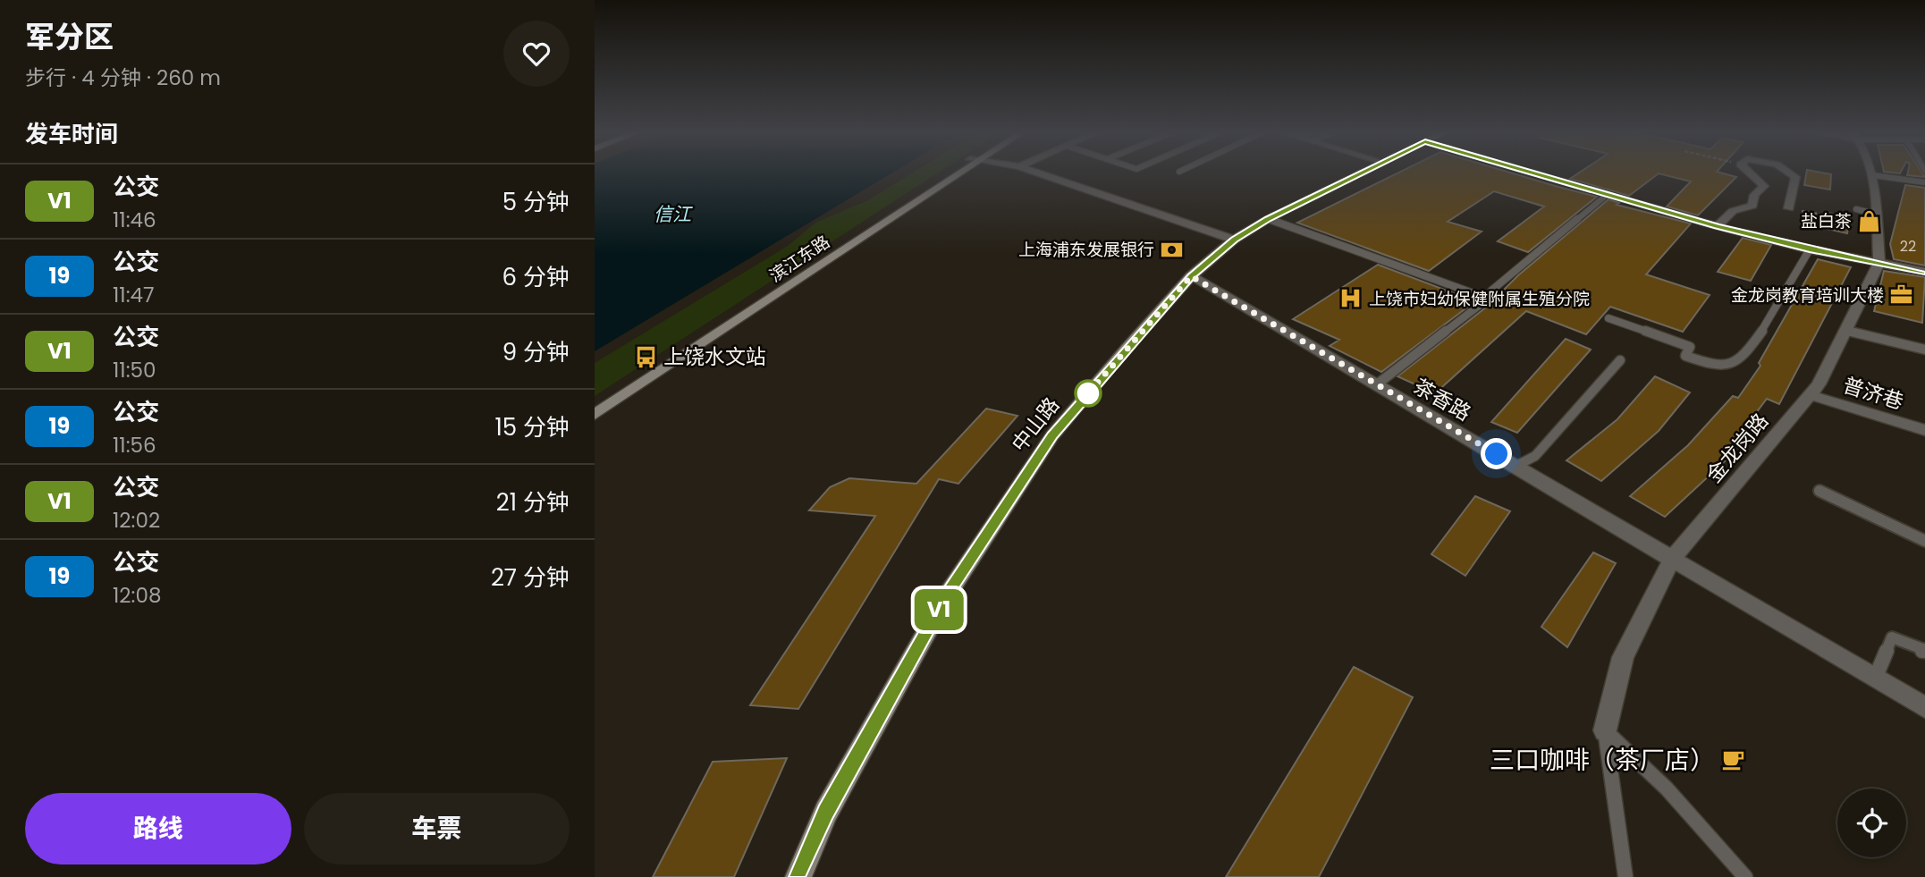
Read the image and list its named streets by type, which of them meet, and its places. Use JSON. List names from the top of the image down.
{
  "streets": {
    "main road": ["滨江东路", "中山路"],
    "street": ["普济巷", "茶香路", "金龙岗路"]
  },
  "crossings": [
    ["普济巷", "金龙岗路"],
    ["茶香路", "中山路"],
    ["茶香路", "金龙岗路"]
  ],
  "water": ["信江"],
  "places": {
    "shop": ["盐白茶"],
    "bank": ["上海浦东发展银行"],
    "office": ["金龙岗教育培训大楼"],
    "hospital": ["上饶市妇幼保健附属生殖分院"],
    "bus stop": ["上饶水文站"],
    "cafe": ["三口咖啡（茶厂店）"]
  },
  "lines": ["bus line V1"],
  "house_numbers": ["22"],
  "page": {
    "heading": [
      ["军分区", "步行 · 4 分钟 · 260 m"],
      "发车时间"
    ],
    "on_map": "V1",
    "list": [
      {
        "mark": "V1",
        "name": "公交",
        "note": "11:46",
        "value": "5 分钟"
      },
      {
        "mark": "19",
        "name": "公交",
        "note": "11:47",
        "value": "6 分钟"
      },
      {
        "mark": "V1",
        "name": "公交",
        "note": "11:50",
        "value": "9 分钟"
      },
      {
        "mark": "19",
        "name": "公交",
        "note": "11:56",
        "value": "15 分钟"
      },
      {
        "mark": "V1",
        "name": "公交",
        "note": "12:02",
        "value": "21 分钟"
      },
      {
        "mark": "19",
        "name": "公交",
        "note": "12:08",
        "value": "27 分钟"
      }
    ],
    "buttons": ["路线", "车票"]
  }
}
